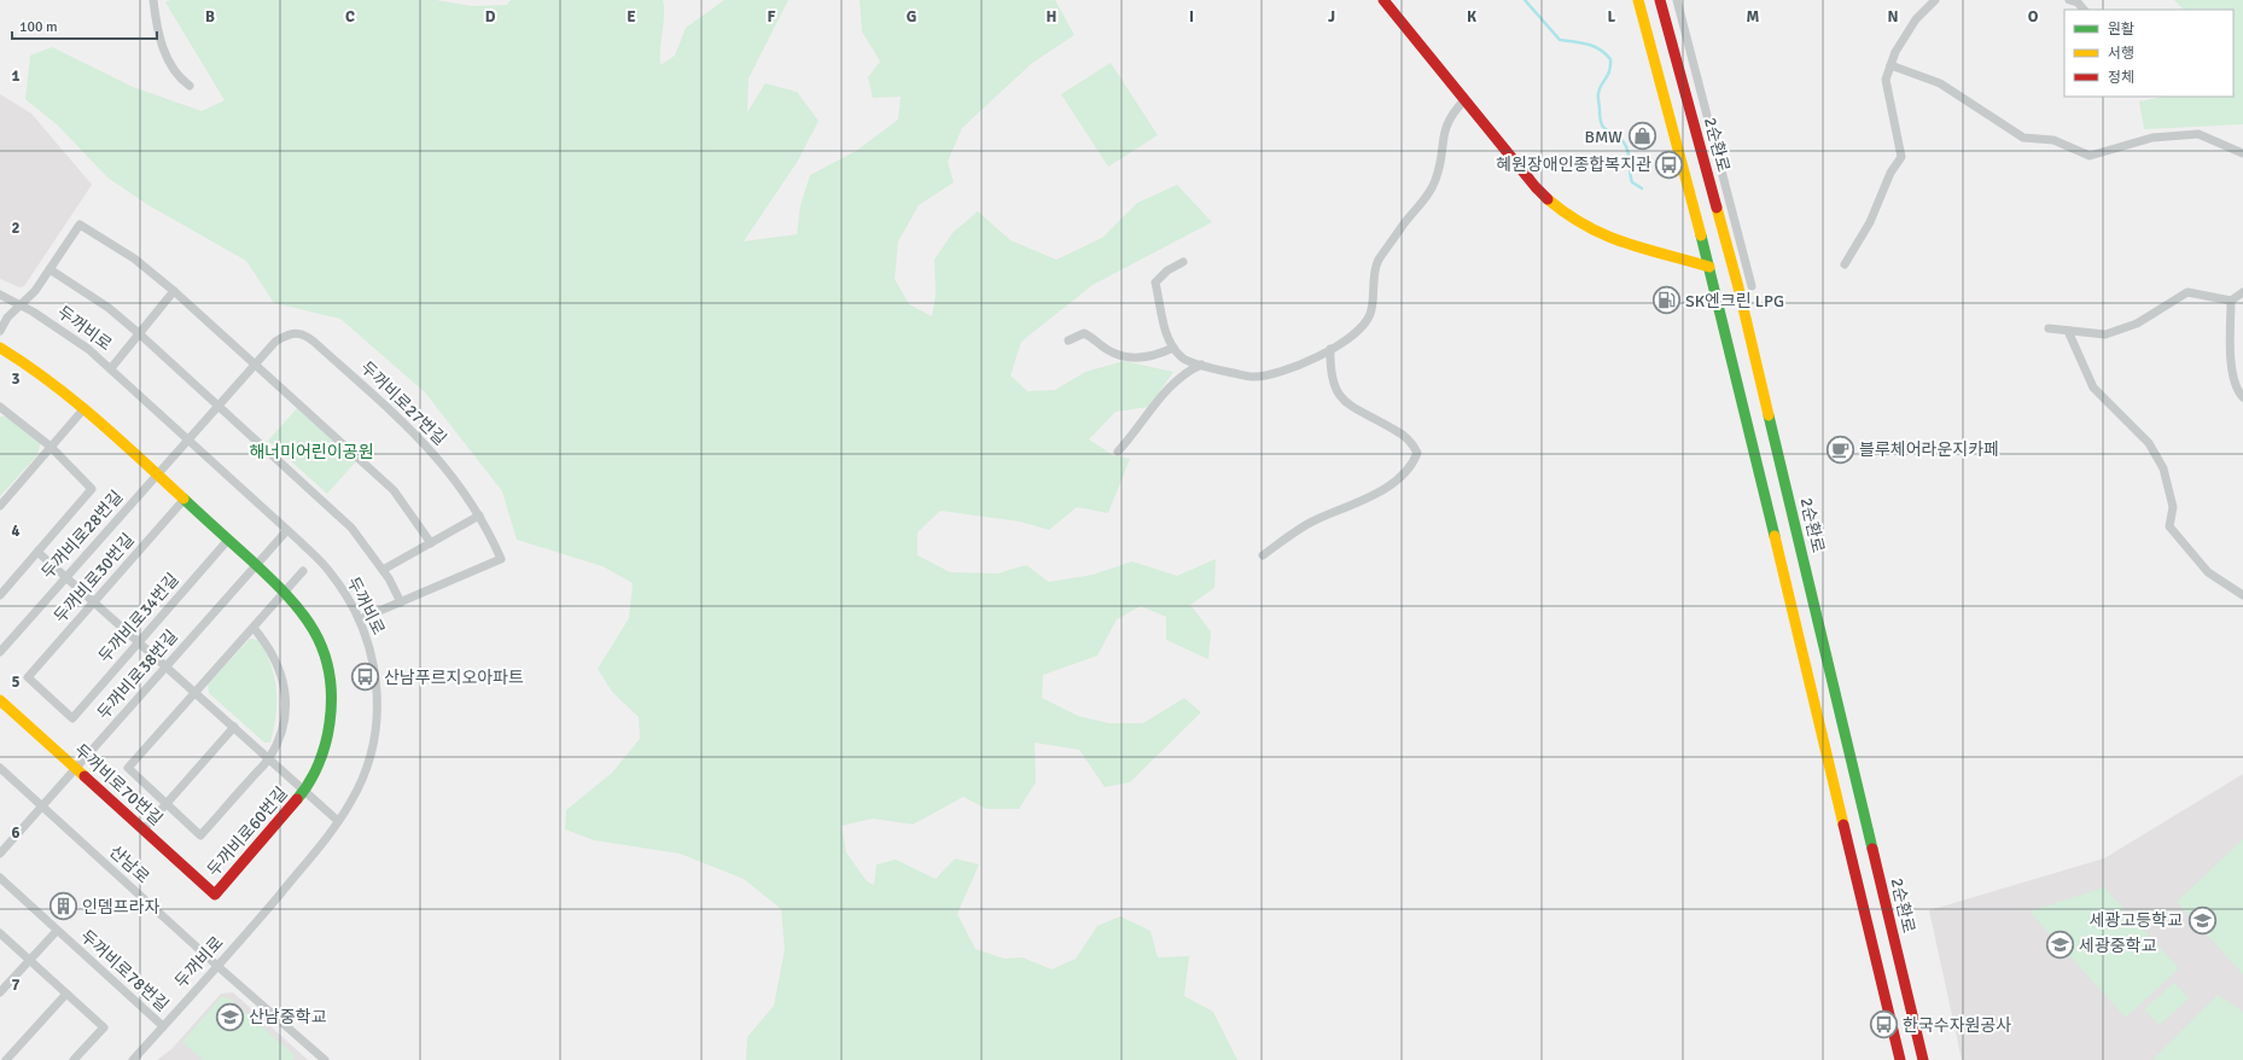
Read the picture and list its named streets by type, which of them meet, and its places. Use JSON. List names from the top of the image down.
{
  "streets": {
    "street": [
      "2순환로",
      "두꺼비로",
      "두꺼비로27번길",
      "두꺼비로28번길",
      "두꺼비로30번길",
      "두꺼비로34번길",
      "두꺼비로38번길",
      "두꺼비로70번길",
      "두꺼비로60번길",
      "산남로",
      "두꺼비로78번길"
    ]
  },
  "crossings": [
    ["두꺼비로", "두꺼비로27번길"],
    ["두꺼비로", "두꺼비로28번길"],
    ["두꺼비로", "두꺼비로38번길"],
    ["두꺼비로", "두꺼비로60번길"],
    ["두꺼비로", "산남로"],
    ["두꺼비로", "두꺼비로78번길"],
    ["두꺼비로27번길", "두꺼비로28번길"],
    ["두꺼비로28번길", "두꺼비로60번길"],
    ["두꺼비로30번길", "두꺼비로34번길"],
    ["두꺼비로30번길", "두꺼비로60번길"],
    ["두꺼비로34번길", "두꺼비로60번길"],
    ["두꺼비로38번길", "두꺼비로70번길"],
    ["두꺼비로38번길", "두꺼비로60번길"],
    ["두꺼비로38번길", "산남로"],
    ["두꺼비로70번길", "두꺼비로60번길"]
  ],
  "parks": ["해너미어린이공원"],
  "places": {
    "shop": ["BMW"],
    "bus stop": ["혜원장애인종합복지관", "산남푸르지오아파트", "한국수자원공사"],
    "fuel station": ["SK엔크린 LPG"],
    "cafe": ["블루체어라운지카페"],
    "building": ["인뎀프라자"],
    "school or university": ["세광고등학교", "세광중학교", "산남중학교"]
  },
  "legend": ["원활", "서행", "정체"],
  "scale_bar": "100 m",
  "grid": {
    "columns": [
      "B",
      "C",
      "D",
      "E",
      "F",
      "G",
      "H",
      "I",
      "J",
      "K",
      "L",
      "M",
      "N",
      "O"
    ],
    "rows": [
      "1",
      "2",
      "3",
      "4",
      "5",
      "6",
      "7"
    ]
  }
}
